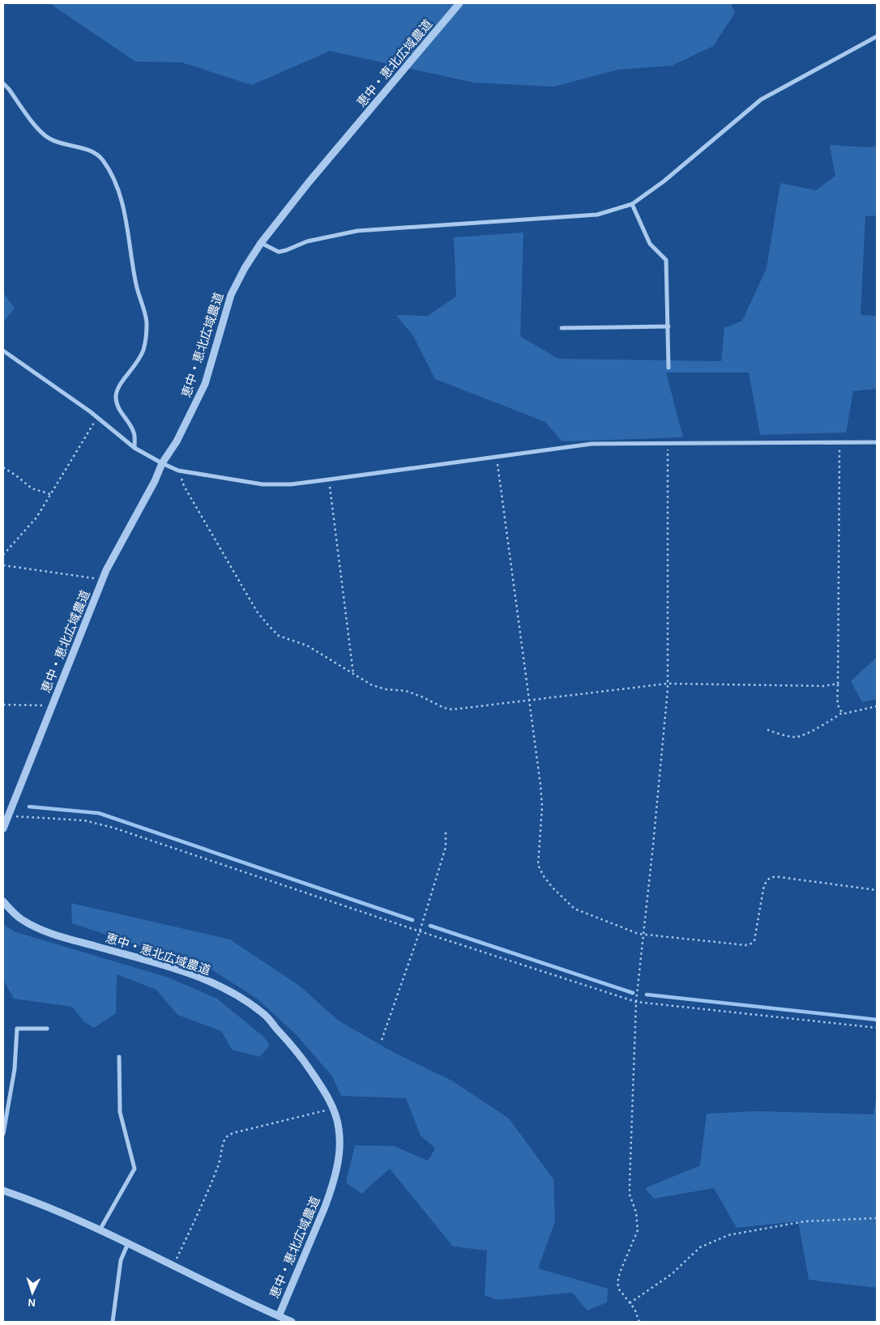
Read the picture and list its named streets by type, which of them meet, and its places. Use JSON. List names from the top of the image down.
{
  "streets": {
    "street": ["恵中・恵北広域農道"]
  },
  "north": "bottom"
}
